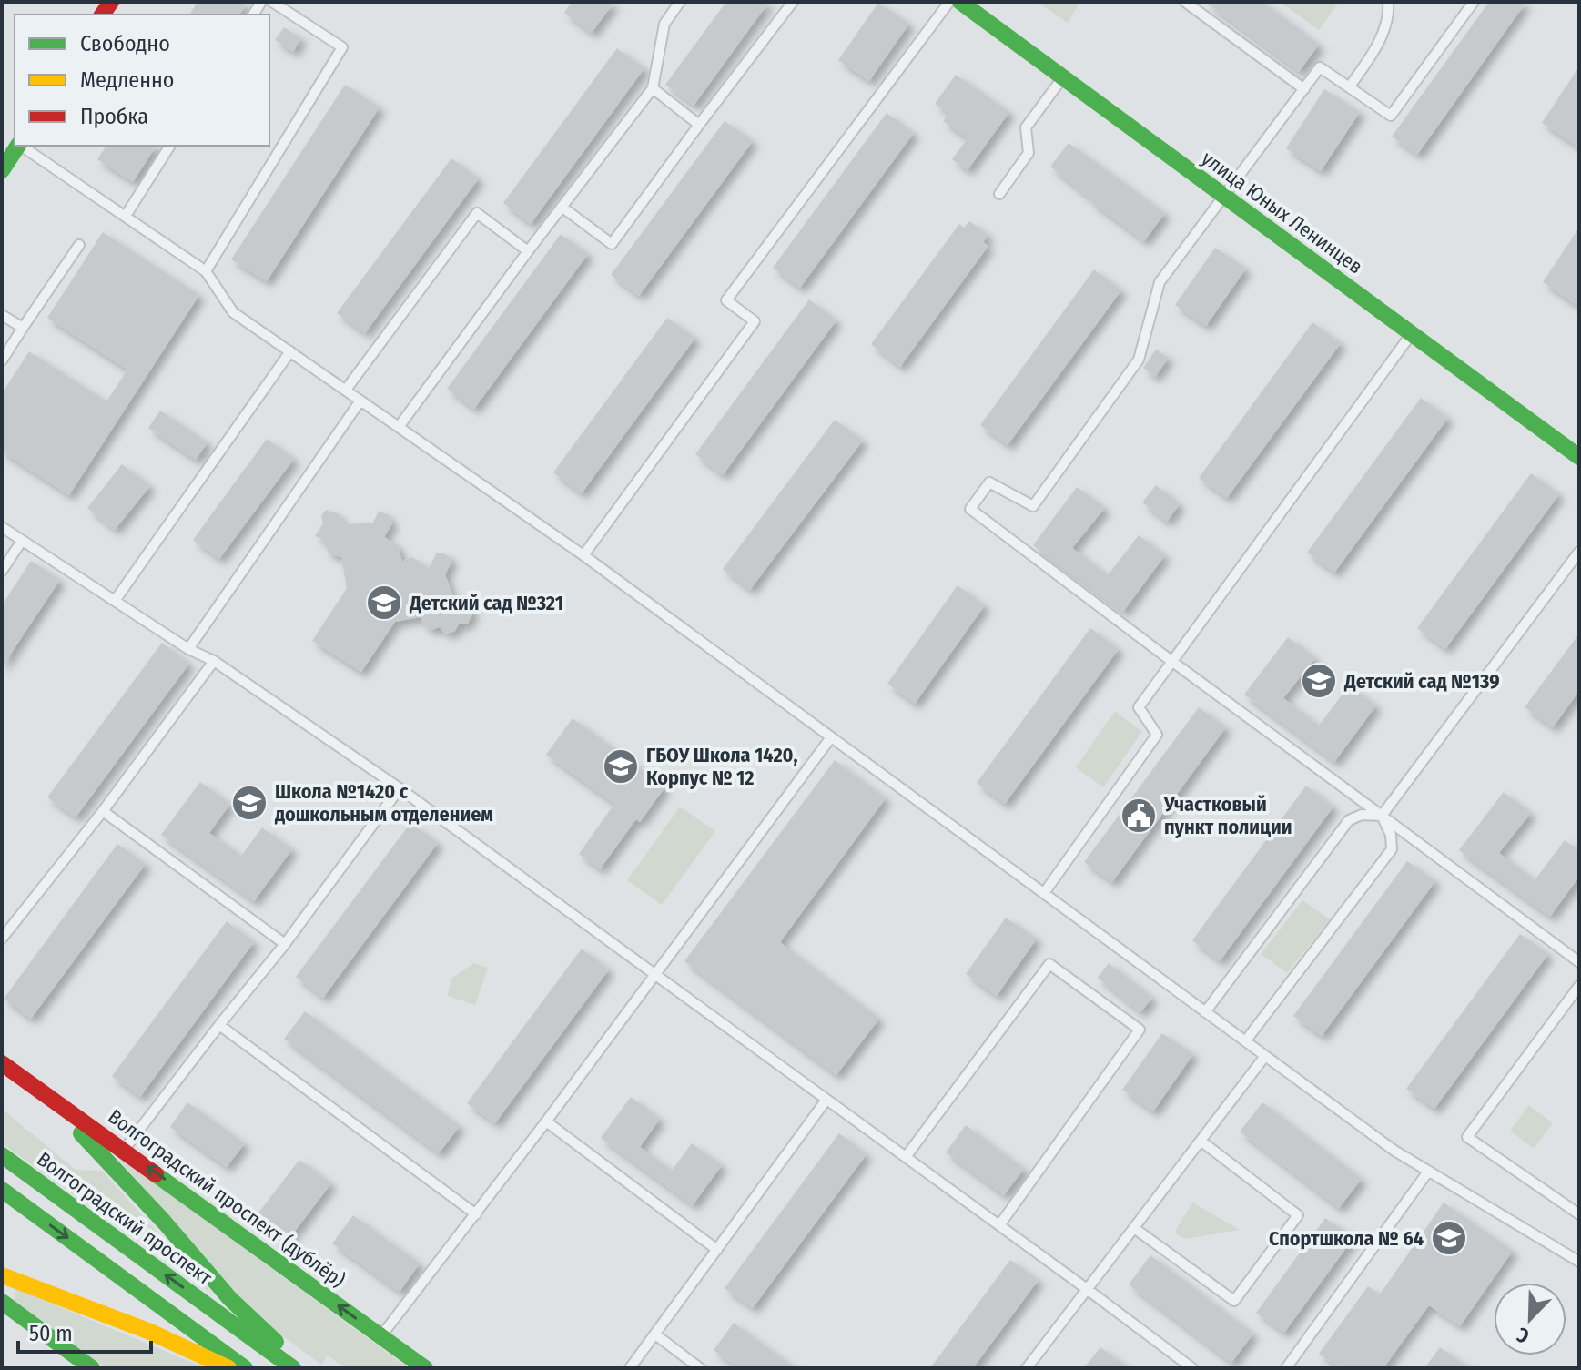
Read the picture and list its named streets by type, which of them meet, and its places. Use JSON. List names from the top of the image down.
{
  "streets": {
    "main road": ["улица Юных Ленинцев", "Волгоградский проспект (дублёр)", "Волгоградский проспект"]
  },
  "places": {
    "school or university": [
      "Детский сад №321",
      "Детский сад №139",
      "ГБОУ Школа 1420, Корпус № 12",
      "Школа №1420 с дошкольным отделением",
      "Спортшкола № 64"
    ],
    "public building": ["Участковый пункт полиции"]
  },
  "legend": ["Свободно", "Медленно", "Пробка"],
  "scale_bar": "50 m",
  "north": "bottom left"
}
